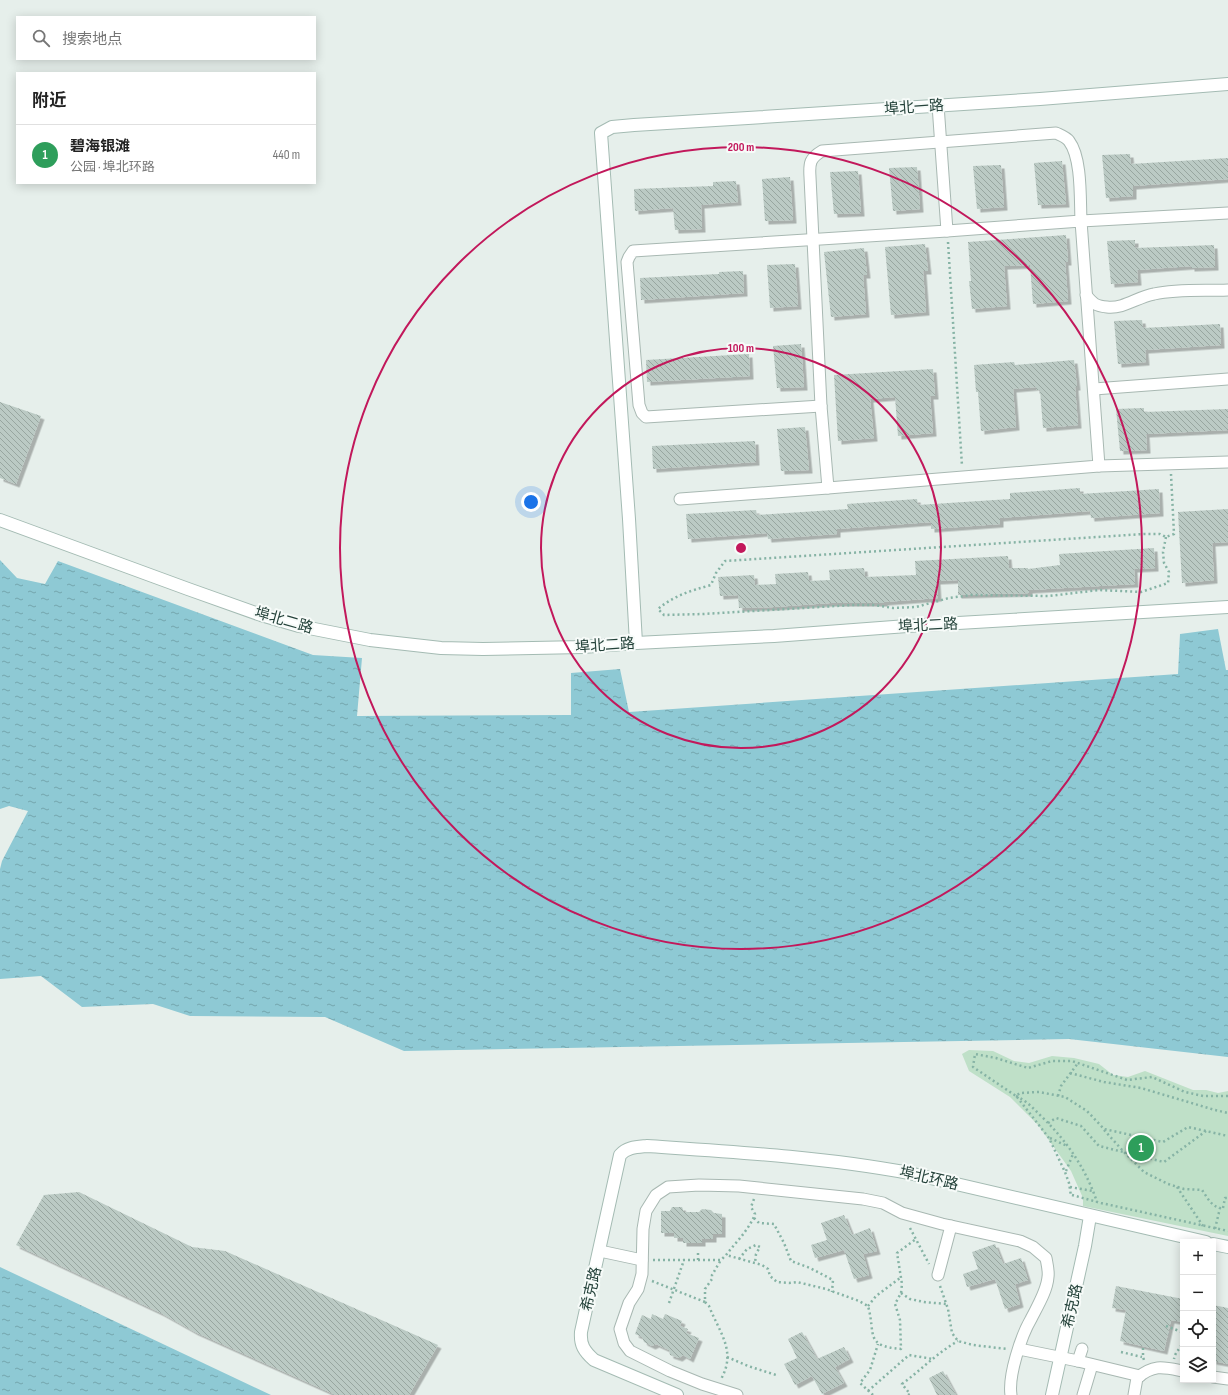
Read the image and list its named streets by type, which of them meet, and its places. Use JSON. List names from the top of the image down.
{
  "streets": {
    "street": [
      "埠北一路",
      "埠北二路",
      "埠北环路",
      "希克路"
    ]
  },
  "crossings": [
    ["埠北一路", "埠北二路"],
    ["埠北环路", "希克路"]
  ],
  "page": {
    "search": "搜索地点",
    "heading": "附近",
    "list": [
      {
        "mark": "1",
        "name": "碧海银滩",
        "note": "公园 · 埠北环路",
        "value": "440 m"
      }
    ],
    "pins": "1",
    "map_buttons": ["+", "−"]
  },
  "rings": ["200 m", "100 m"]
}
